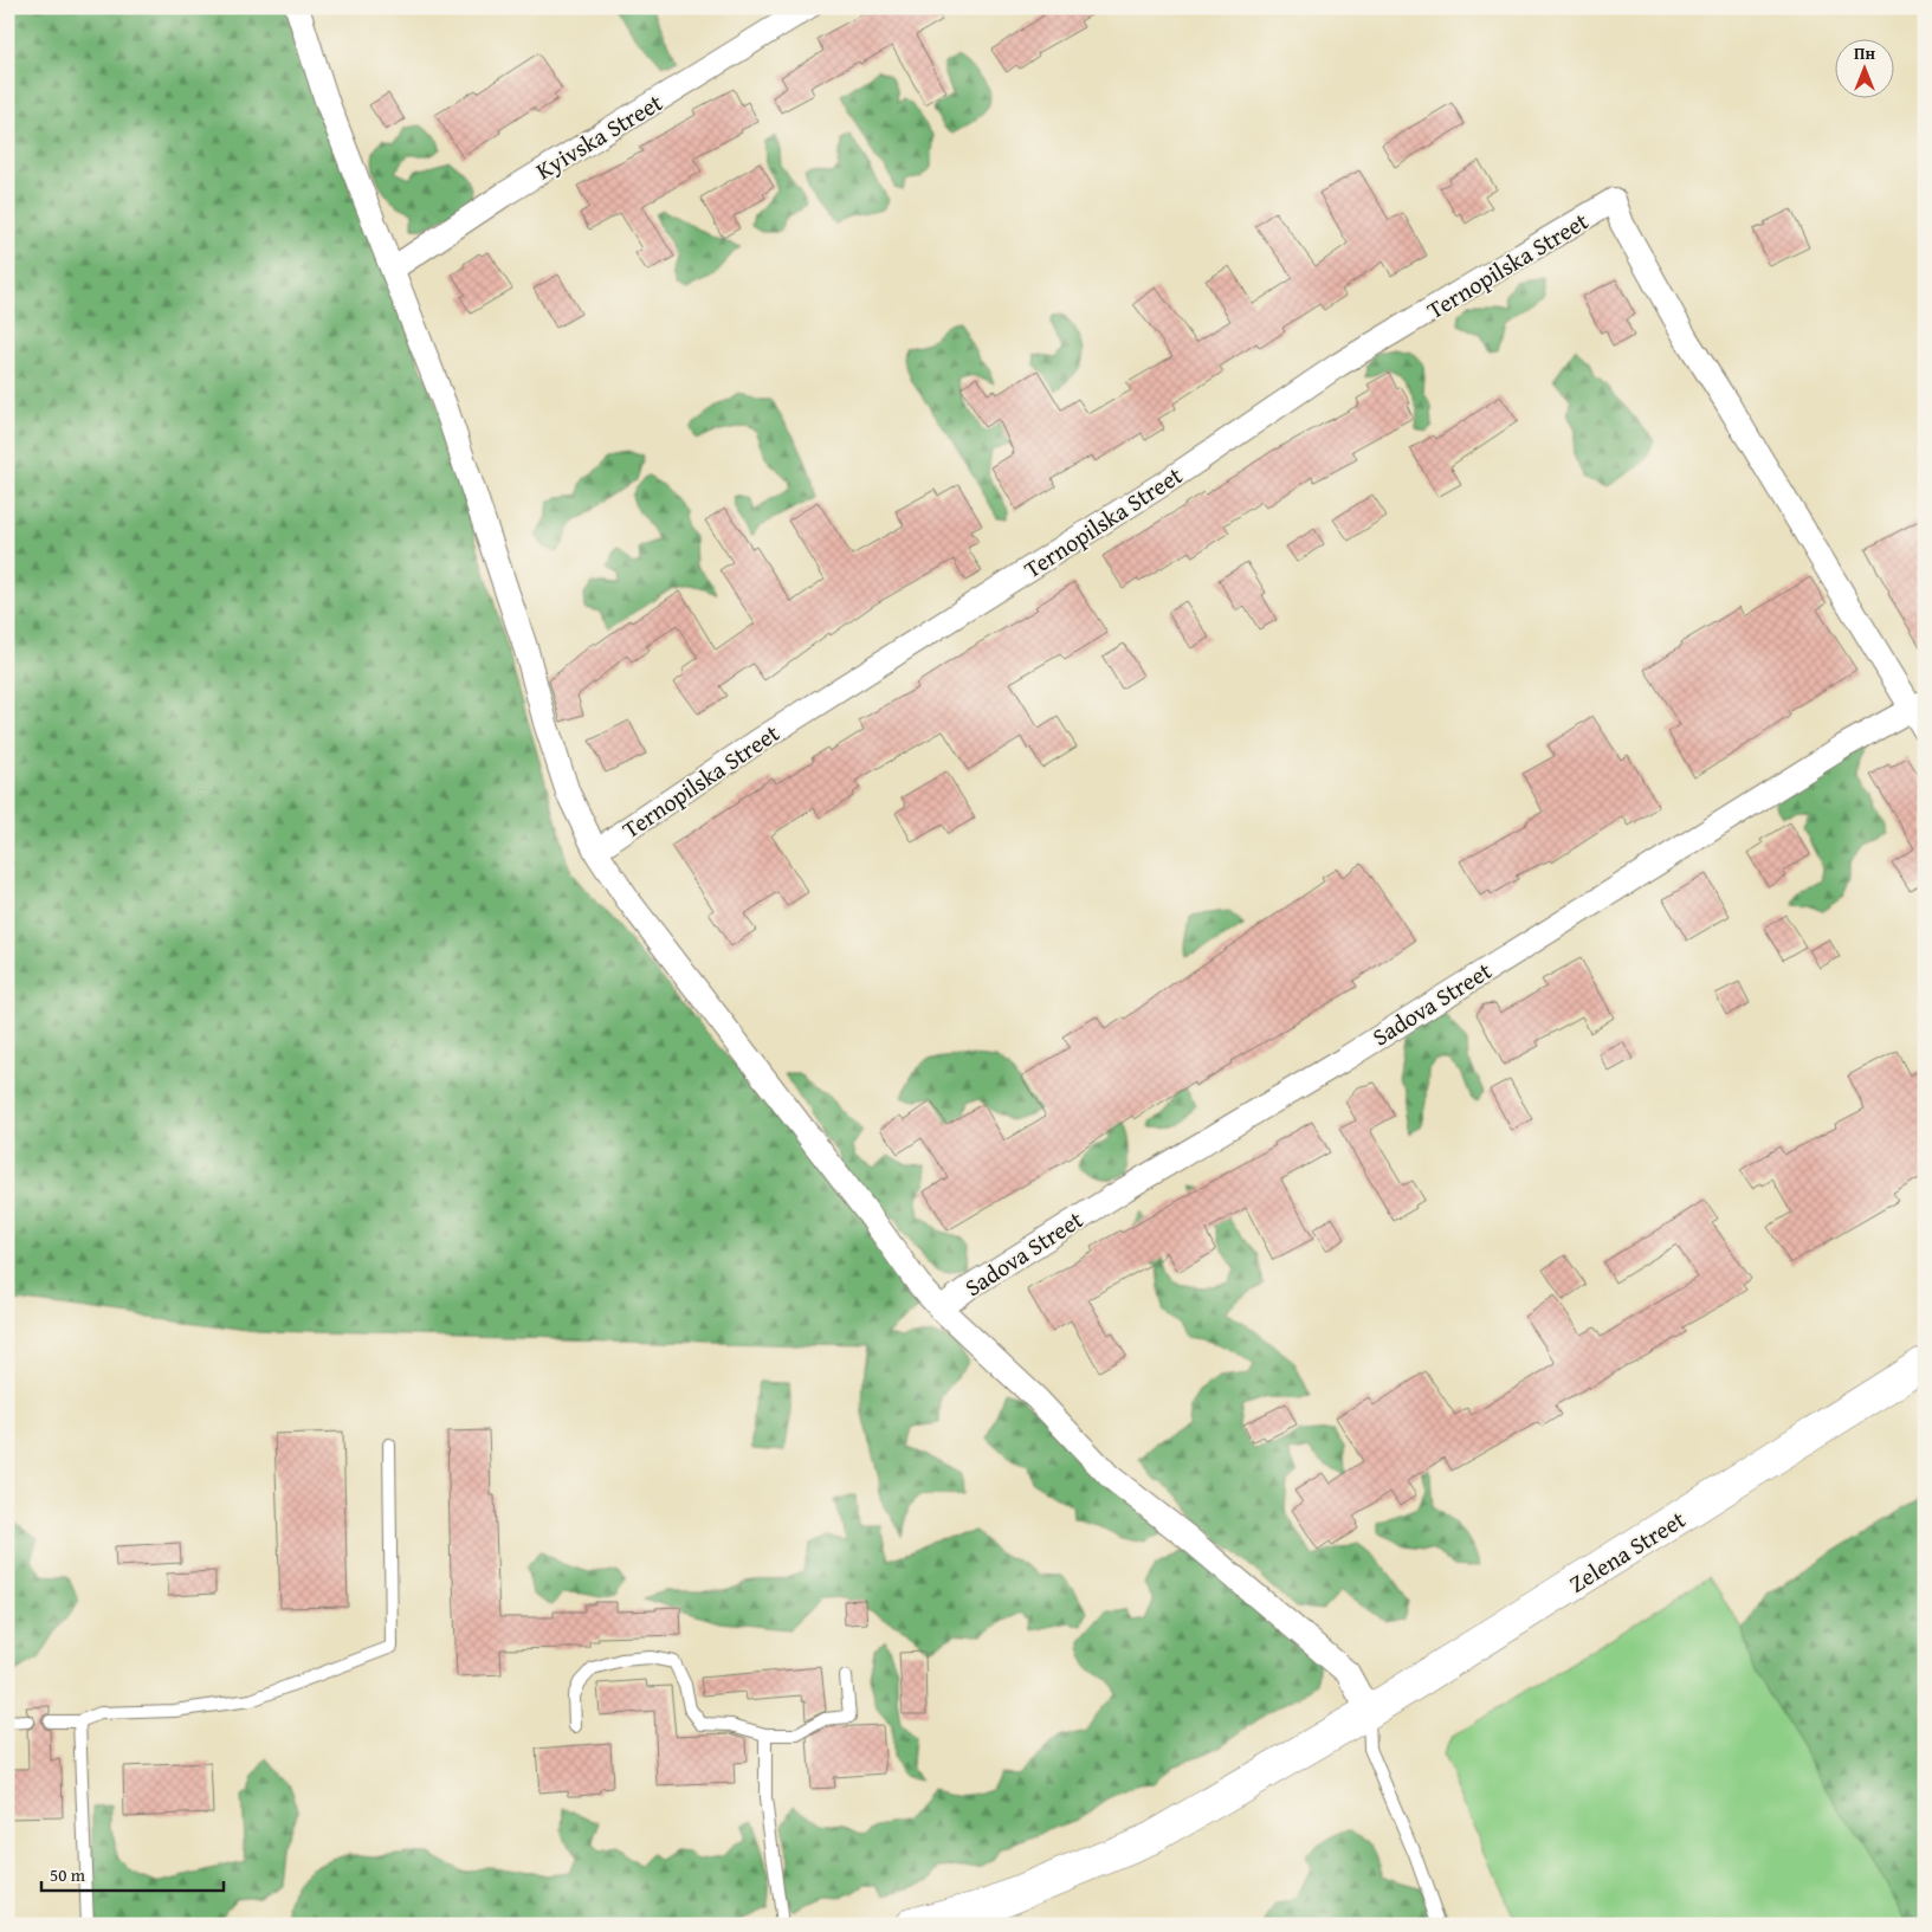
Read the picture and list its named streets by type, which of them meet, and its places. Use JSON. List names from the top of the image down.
{
  "streets": {
    "highway": ["Zelena Street"],
    "street": ["Kyivska Street", "Ternopilska Street", "Sadova Street"]
  },
  "crossings": [
    ["Ternopilska Street", "Sadova Street"]
  ],
  "scale_bar": "50 m",
  "north": "top"
}
